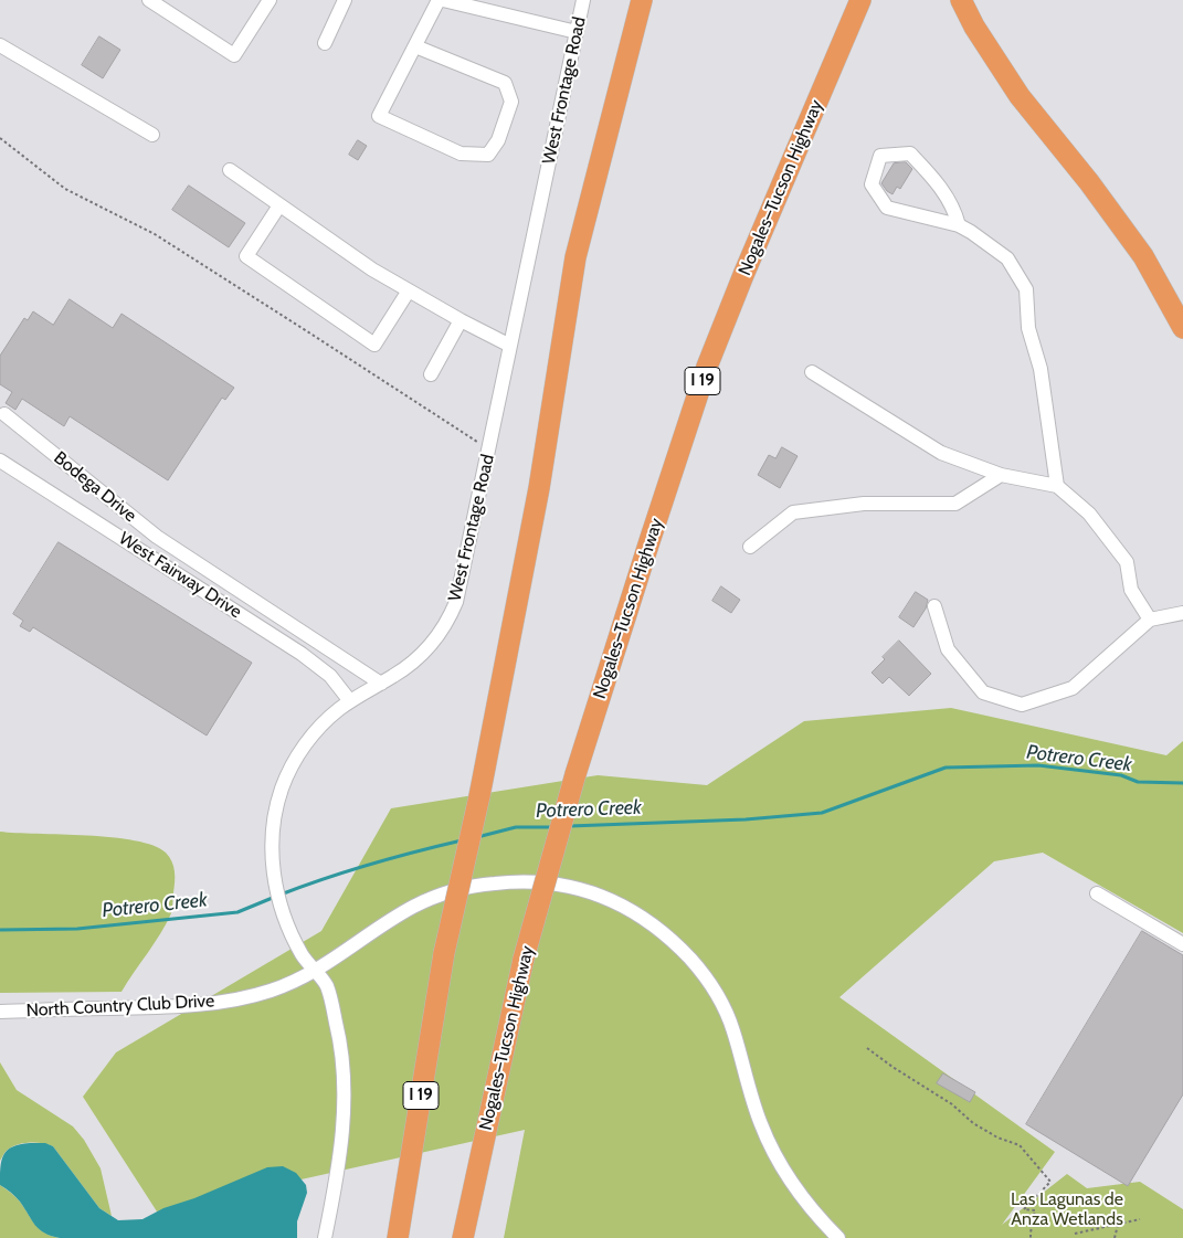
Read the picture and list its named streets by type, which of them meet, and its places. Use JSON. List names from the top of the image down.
{
  "streets": {
    "highway": ["Nogales–Tucson Highway", "I 19"],
    "street": [
      "West Frontage Road",
      "Bodega Drive",
      "West Fairway Drive",
      "North Country Club Drive"
    ]
  },
  "crossings": [
    ["West Frontage Road", "Bodega Drive"],
    ["West Frontage Road", "West Fairway Drive"],
    ["West Frontage Road", "North Country Club Drive"]
  ],
  "water": ["Potrero Creek"],
  "parks": ["Las Lagunas de Anza Wetlands"]
}
